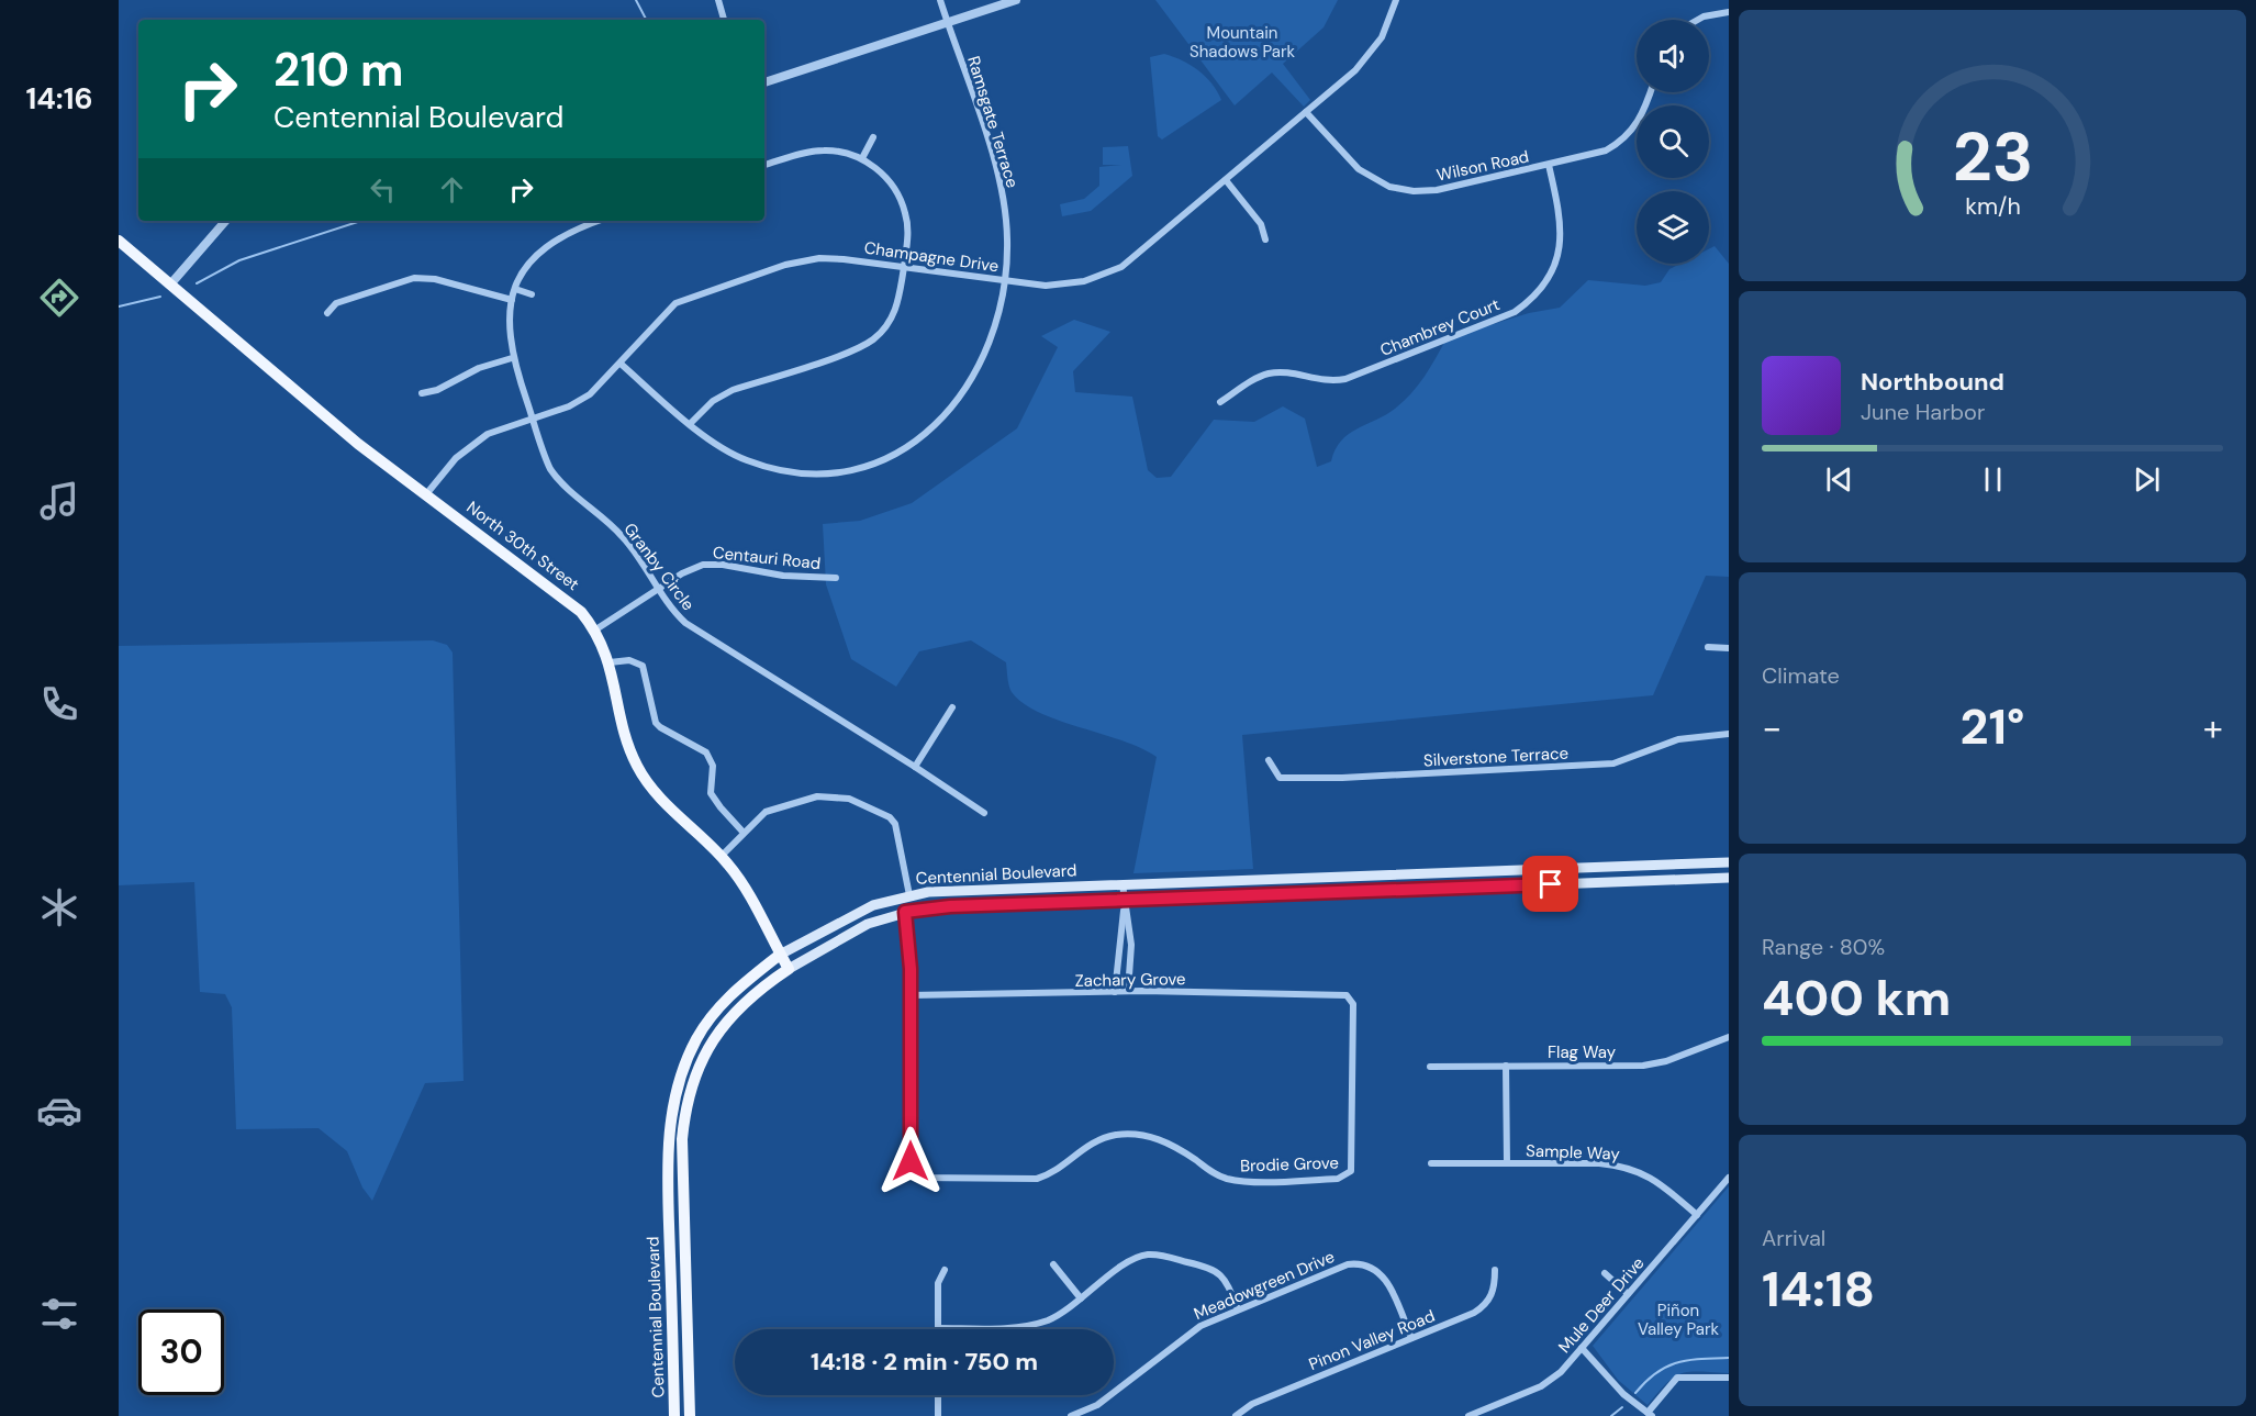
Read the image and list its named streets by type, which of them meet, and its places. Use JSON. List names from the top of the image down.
{
  "streets": {
    "main road": ["North 30th Street", "Centennial Boulevard"],
    "street": [
      "Ramsgate Terrace",
      "Wilson Road",
      "Champagne Drive",
      "Chambrey Court",
      "Centauri Road",
      "Granby Circle",
      "Silverstone Terrace",
      "Zachary Grove",
      "Flag Way",
      "Sample Way",
      "Brodie Grove",
      "Meadowgreen Drive",
      "Mule Deer Drive",
      "Pinon Valley Road"
    ]
  },
  "crossings": [
    ["Ramsgate Terrace", "Champagne Drive"],
    ["Wilson Road", "Champagne Drive"],
    ["Wilson Road", "Chambrey Court"],
    ["Champagne Drive", "North 30th Street"],
    ["Champagne Drive", "Granby Circle"],
    ["North 30th Street", "Centauri Road"],
    ["North 30th Street", "Centennial Boulevard"],
    ["Centauri Road", "Granby Circle"],
    ["Zachary Grove", "Brodie Grove"],
    ["Sample Way", "Mule Deer Drive"],
    ["Meadowgreen Drive", "Pinon Valley Road"]
  ],
  "parks": ["Mountain Shadows Park", "Piñon Valley Park"],
  "page": {
    "tabs": "14:16",
    "turn": ["210 m", "Centennial Boulevard"],
    "song": ["Northbound", "June Harbor"],
    "tile": [
      "Climate",
      ["Range · 80%", "400 km"],
      ["Arrival", "14:18"]
    ],
    "heat": ["−", "21°", "+"],
    "limit": "30",
    "trip": "14:18 · 2 min · 750 m",
    "gauge": ["23", "km/h"]
  }
}
